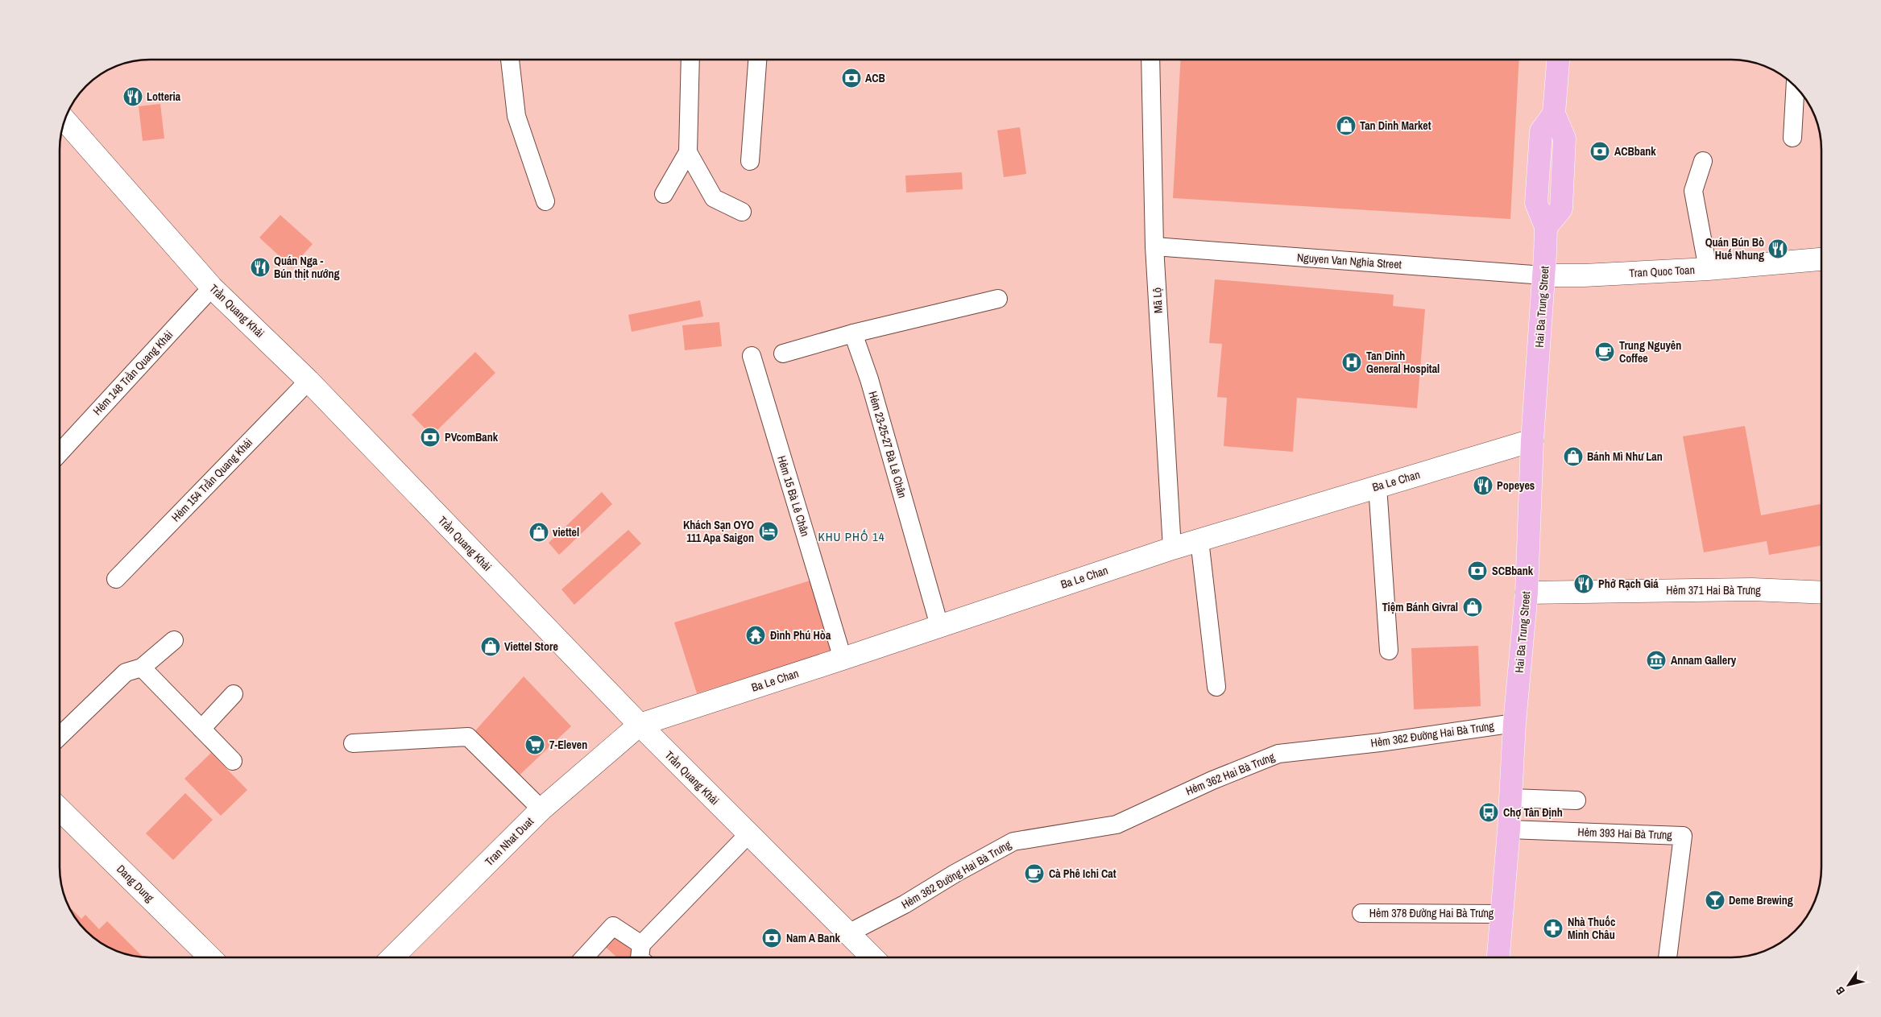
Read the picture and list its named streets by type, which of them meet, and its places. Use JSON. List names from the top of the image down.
{
  "streets": {
    "main road": ["Hai Ba Trung Street"],
    "street": [
      "Tran Quoc Toan",
      "Trần Quang Khải",
      "Ba Le Chan",
      "Hẻm 371 Hai Bà Trưng",
      "Tran Nhat Duat",
      "Dang Dung"
    ],
    "lane": [
      "Nguyen Van Nghia Street",
      "Mã Lộ",
      "Hẻm 148 Trần Quang Khải",
      "Hẻm 23-25-27 Bà Lê Chân",
      "Hẻm 154 Trần Quang Khải",
      "Hẻm 15 Bà Lê Chân",
      "Hẻm 362 Đường Hai Bà Trưng",
      "Hẻm 362 Hai Bà Trưng",
      "Hẻm 393 Hai Bà Trưng",
      "Hẻm 378 Đường Hai Bà Trưng"
    ]
  },
  "crossings": [
    ["Nguyen Van Nghia Street", "Tran Quoc Toan"],
    ["Nguyen Van Nghia Street", "Mã Lộ"],
    ["Nguyen Van Nghia Street", "Hai Ba Trung Street"],
    ["Tran Quoc Toan", "Hai Ba Trung Street"],
    ["Mã Lộ", "Ba Le Chan"],
    ["Hai Ba Trung Street", "Ba Le Chan"],
    ["Hai Ba Trung Street", "Hẻm 371 Hai Bà Trưng"],
    ["Hai Ba Trung Street", "Hẻm 362 Đường Hai Bà Trưng"],
    ["Hai Ba Trung Street", "Hẻm 393 Hai Bà Trưng"],
    ["Hai Ba Trung Street", "Hẻm 378 Đường Hai Bà Trưng"],
    ["Trần Quang Khải", "Hẻm 148 Trần Quang Khải"],
    ["Trần Quang Khải", "Hẻm 154 Trần Quang Khải"],
    ["Trần Quang Khải", "Ba Le Chan"],
    ["Trần Quang Khải", "Hẻm 362 Đường Hai Bà Trưng"],
    ["Trần Quang Khải", "Tran Nhat Duat"],
    ["Hẻm 23-25-27 Bà Lê Chân", "Ba Le Chan"],
    ["Ba Le Chan", "Hẻm 15 Bà Lê Chân"],
    ["Ba Le Chan", "Tran Nhat Duat"],
    ["Hẻm 362 Đường Hai Bà Trưng", "Hẻm 362 Hai Bà Trưng"]
  ],
  "districts": ["KHU PHỐ 14"],
  "places": {
    "bank": [
      "ACB",
      "ACBbank",
      "PVcomBank",
      "SCBbank",
      "Nam A Bank"
    ],
    "restaurant": [
      "Lotteria",
      "Quán Bún Bò Huế Nhung",
      "Quán Nga - Bún thịt nướng",
      "Popeyes",
      "Phở Rạch Giá"
    ],
    "shop": [
      "Tan Dinh Market",
      "Bánh Mì Như Lan",
      "viettel",
      "Tiệm Bánh Givral",
      "Viettel Store"
    ],
    "cafe": ["Trung Nguyên Coffee", "Cà Phê Ichi Cat"],
    "hospital": ["Tan Dinh General Hospital"],
    "hotel": ["Khách Sạn OYO 111 Apa Saigon"],
    "temple": ["Đình Phú Hòa"],
    "museum": ["Annam Gallery"],
    "supermarket": ["7-Eleven"],
    "bus stop": ["Chợ Tân Định"],
    "bar": ["Deme Brewing"],
    "pharmacy": ["Nhà Thuốc Minh Châu"]
  },
  "north": "bottom left"
}
